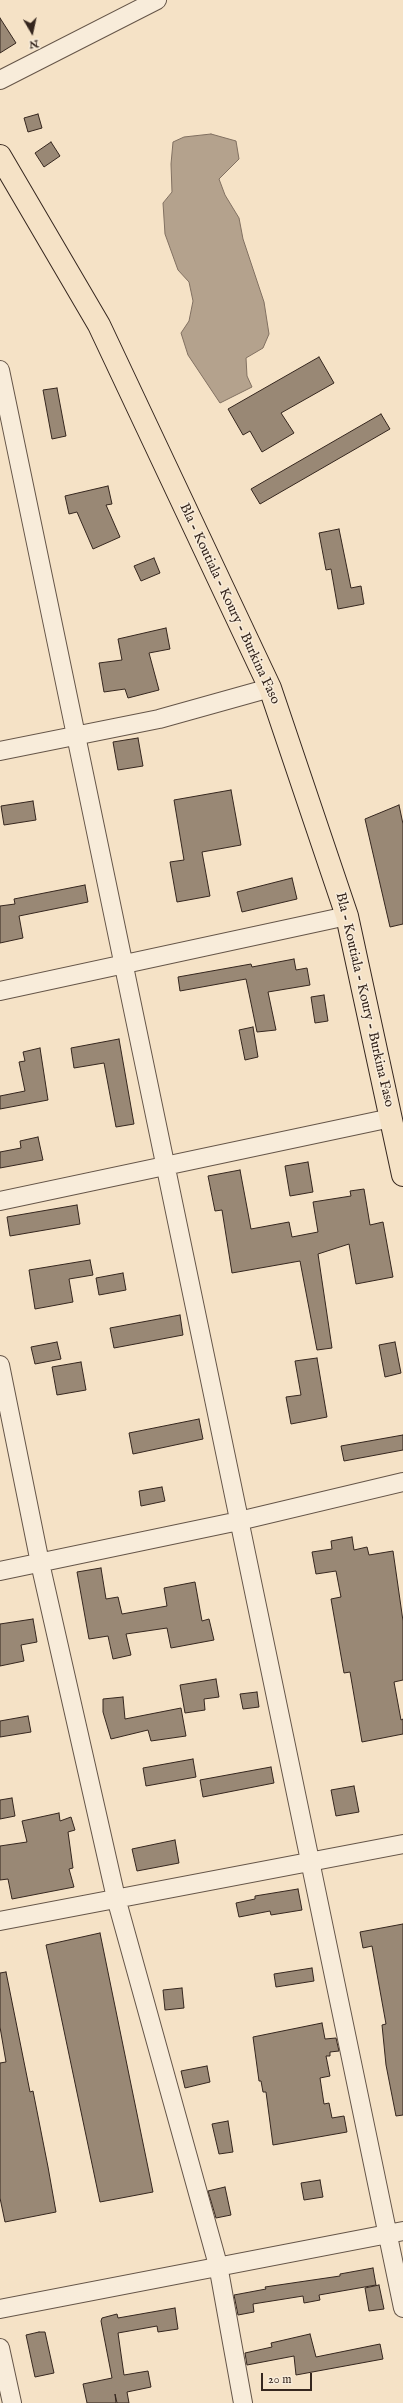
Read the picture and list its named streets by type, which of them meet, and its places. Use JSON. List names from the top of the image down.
{
  "streets": {
    "main road": ["Bla - Koutiala - Koury - Burkina Faso"]
  },
  "scale_bar": "20 m",
  "north": "bottom"
}
